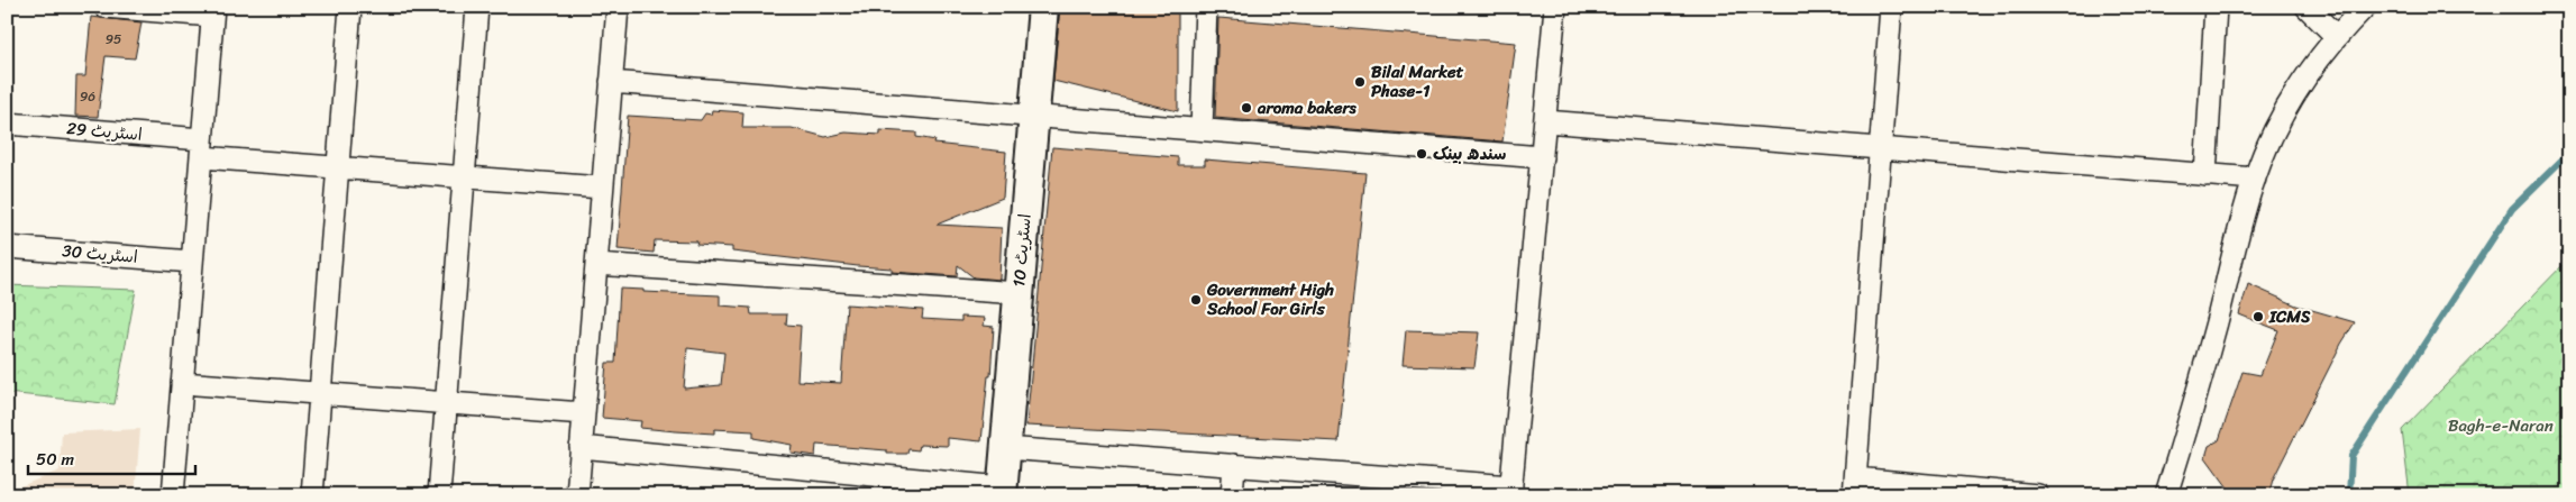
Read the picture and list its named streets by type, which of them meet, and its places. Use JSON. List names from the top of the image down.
{
  "streets": {
    "street": ["اسٹریٹ 29", "اسٹریٹ 10", "اسٹریٹ 30"]
  },
  "parks": ["Bagh-e-Naran"],
  "places": [
    "Bilal Market Phase-1",
    "aroma bakers",
    "سندھ بینک",
    "Government High School For Girls",
    "ICMS"
  ],
  "house_numbers": ["95", "96"],
  "scale_bar": "50 m"
}
